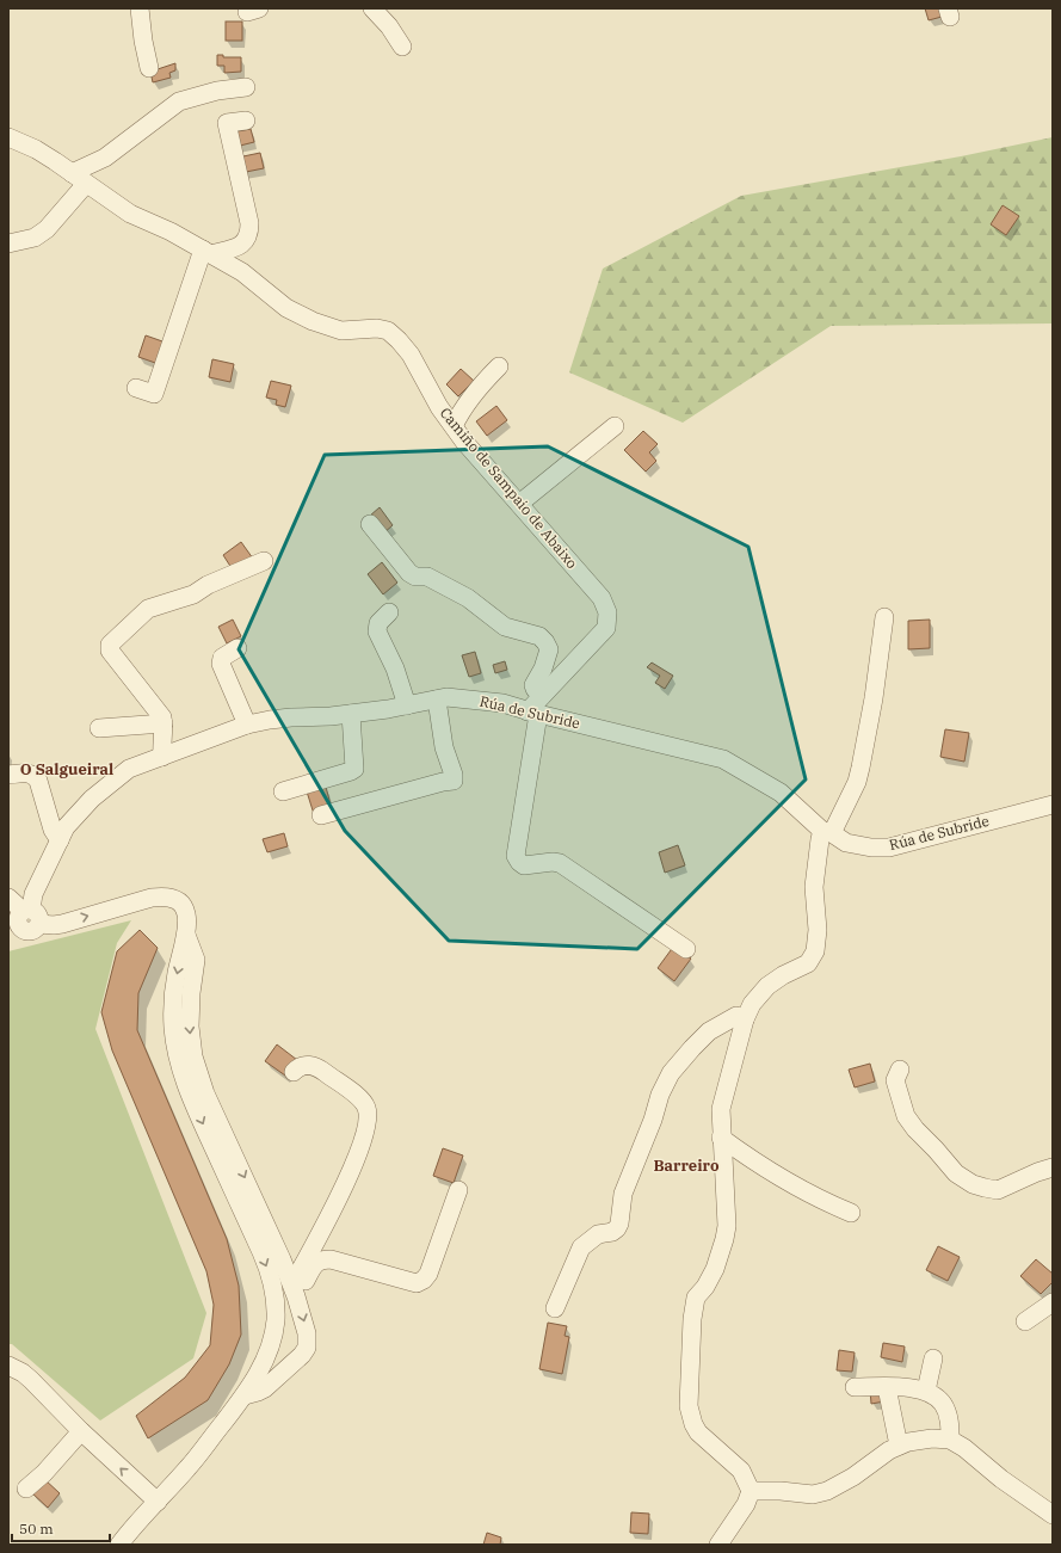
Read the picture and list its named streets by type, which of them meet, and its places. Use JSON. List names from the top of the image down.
{
  "streets": {
    "street": ["Camiño de Sampaio de Abaixo", "Rúa de Subride"]
  },
  "crossings": [
    ["Camiño de Sampaio de Abaixo", "Rúa de Subride"]
  ],
  "districts": ["O Salgueiral", "Barreiro"],
  "scale_bar": "50 m"
}
